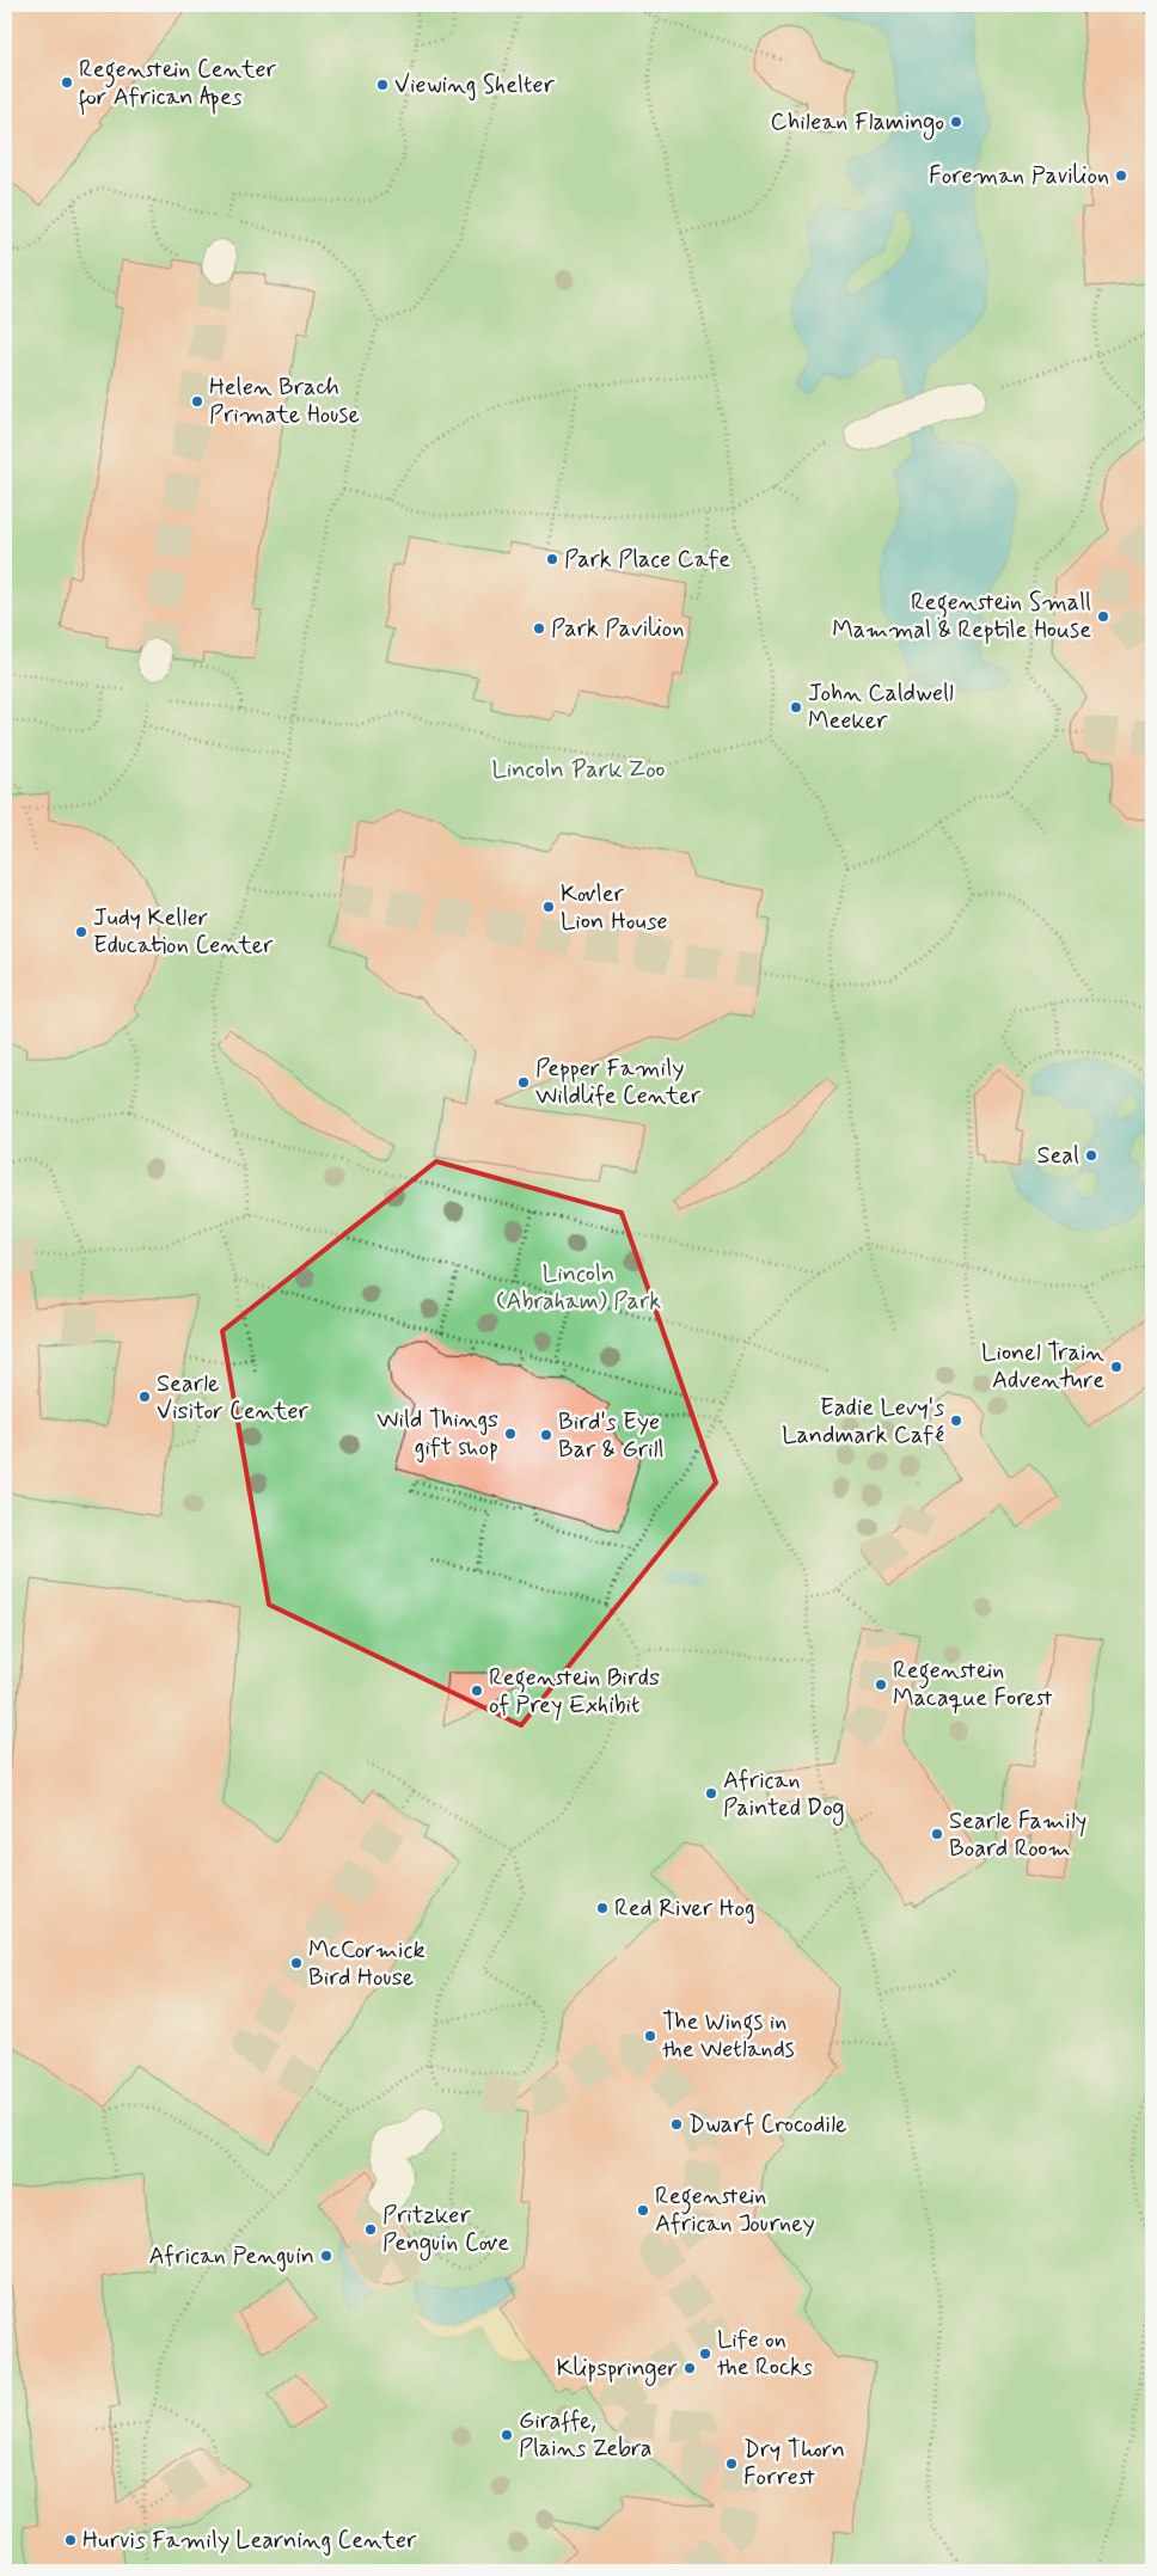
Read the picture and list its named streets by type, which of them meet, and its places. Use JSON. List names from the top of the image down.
{
  "parks": ["Lincoln Park Zoo", "Lincoln (Abraham) Park"],
  "places": [
    "Regenstein Center for African Apes",
    "Viewing Shelter",
    "Chilean Flamingo",
    "Foreman Pavilion",
    "Helen Brach Primate House",
    "Park Place Cafe",
    "Regenstein Small Mammal & Reptile House",
    "Park Pavilion",
    "John Caldwell Meeker",
    "Kovler Lion House",
    "Judy Keller Education Center",
    "Pepper Family Wildlife Center",
    "Seal",
    "Lionel Train Adventure",
    "Searle Visitor Center",
    "Eadie Levy's Landmark Café",
    "Wild Things gift shop",
    "Bird's Eye Bar & Grill",
    "Regenstein Macaque Forest",
    "Regenstein Birds of Prey Exhibit",
    "African Painted Dog",
    "Searle Family Board Room",
    "Red River Hog",
    "McCormick Bird House",
    "The Wings in the Wetlands",
    "Dwarf Crocodile",
    "Regenstein African Journey",
    "Pritzker Penguin Cove",
    "African Penguin",
    "Life on the Rocks",
    "Klipspringer",
    "Giraffe, Plains Zebra",
    "Dry Thorn Forrest",
    "Hurvis Family Learning Center"
  ]
}
